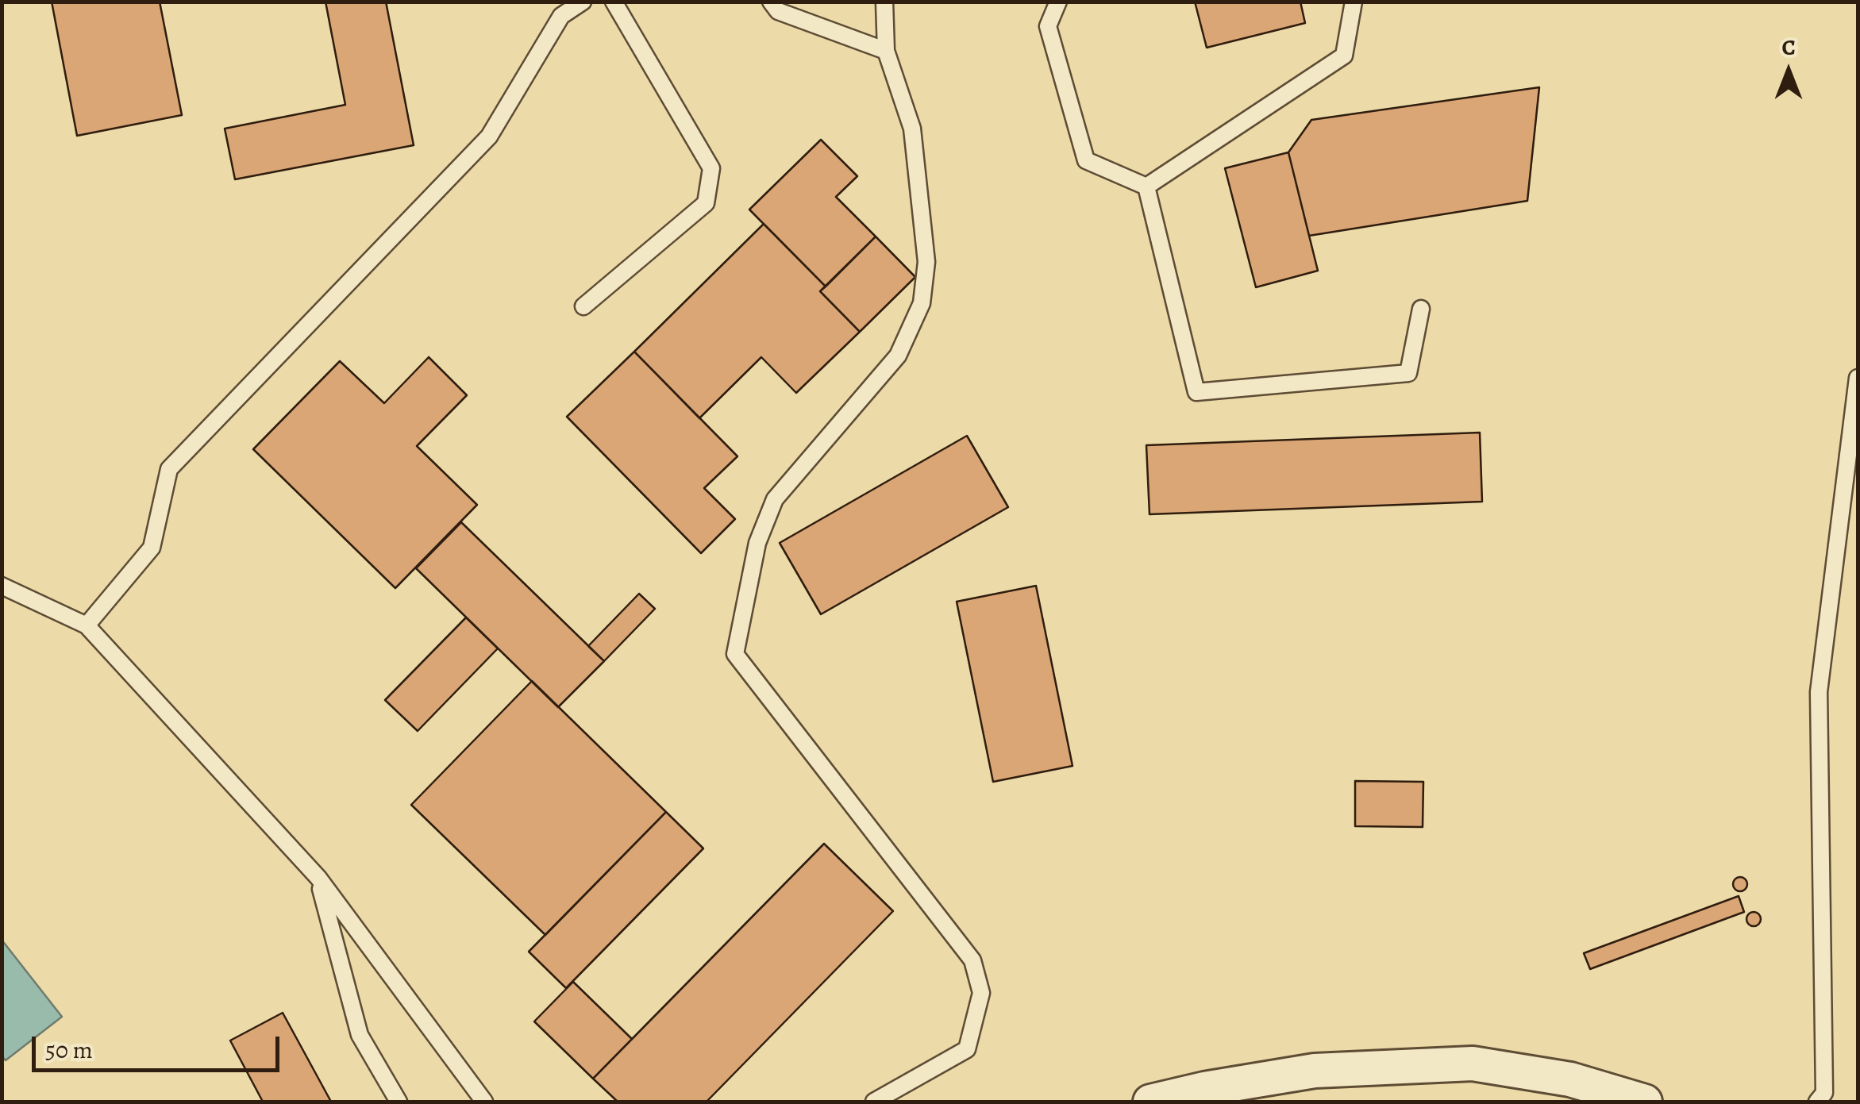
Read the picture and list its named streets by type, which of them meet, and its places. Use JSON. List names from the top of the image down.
{
  "scale_bar": "50 m",
  "north": "top"
}
